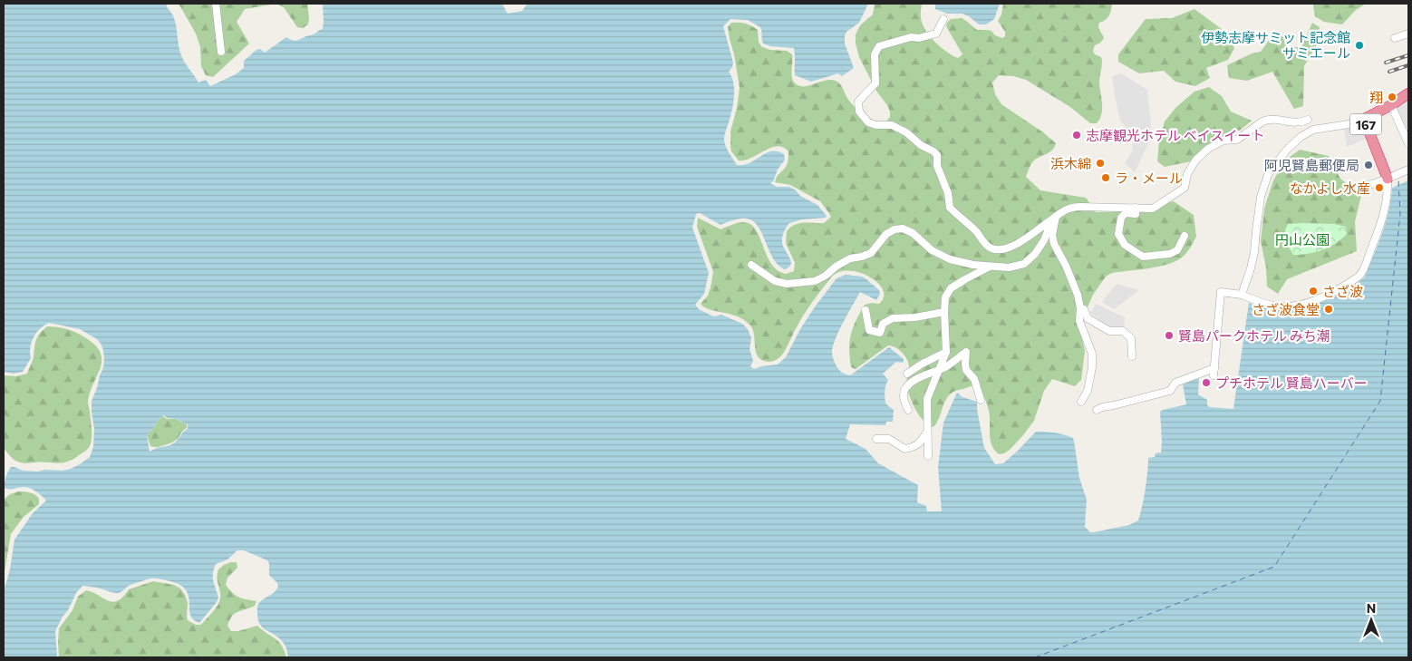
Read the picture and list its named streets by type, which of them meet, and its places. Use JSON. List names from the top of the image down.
{
  "streets": {
    "highway": ["167"]
  },
  "parks": ["円山公園"],
  "places": [
    "伊勢志摩サミット記念館 サミエール",
    "翔",
    "志摩観光ホテル ベイスイート",
    "浜木綿",
    "阿児賢島郵便局",
    "ラ・メール",
    "なかよし水産",
    "さざ波",
    "さざ波食堂",
    "賢島パークホテル みち潮",
    "プチホテル 賢島ハーバー"
  ],
  "north": "top"
}
